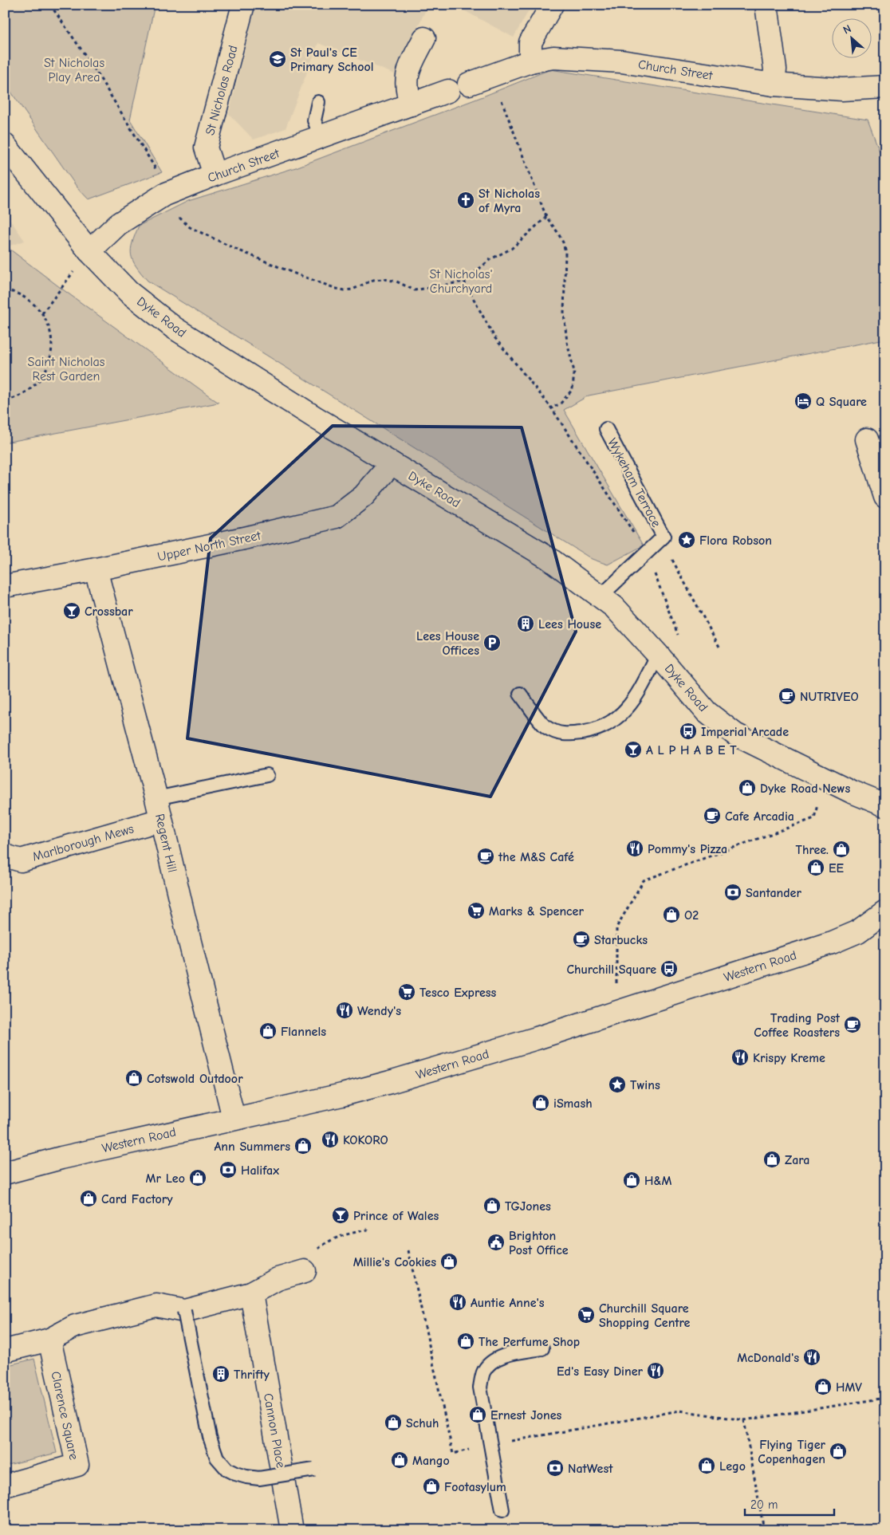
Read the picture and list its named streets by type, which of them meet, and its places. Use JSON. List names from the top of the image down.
{
  "streets": {
    "street": [
      "Church Street",
      "St Nicholas Road",
      "Dyke Road",
      "Upper North Street",
      "Marlborough Mews",
      "Regent Hill",
      "Western Road",
      "Clarence Square",
      "Cannon Place"
    ],
    "lane": ["Wykeham Terrace"]
  },
  "crossings": [
    ["Church Street", "St Nicholas Road"],
    ["Church Street", "Dyke Road"],
    ["Dyke Road", "Upper North Street"],
    ["Upper North Street", "Regent Hill"],
    ["Marlborough Mews", "Regent Hill"],
    ["Regent Hill", "Western Road"]
  ],
  "parks": ["St Nicholas Play Area", "St Nicholas' Churchyard", "Saint Nicholas Rest Garden"],
  "places": {
    "school or university": ["St Paul's CE Primary School"],
    "church": ["St Nicholas of Myra"],
    "hotel": ["Q Square"],
    "place": ["Flora Robson", "Twins"],
    "bar": ["Crossbar", "A L P H A B E T", "Prince of Wales"],
    "building": ["Lees House", "Thrifty"],
    "parking": ["Lees House Offices"],
    "cafe": [
      "NUTRIVEO",
      "Cafe Arcadia",
      "the M&S Café",
      "Starbucks",
      "Trading Post Coffee Roasters"
    ],
    "bus stop": ["Imperial Arcade", "Churchill Square"],
    "shop": [
      "Dyke Road News",
      "Three.",
      "EE",
      "O2",
      "Flannels",
      "Cotswold Outdoor",
      "iSmash",
      "Ann Summers",
      "Zara",
      "Mr Leo",
      "H&M",
      "Card Factory",
      "TGJones",
      "Millie's Cookies",
      "The Perfume Shop",
      "HMV",
      "Ernest Jones",
      "Schuh",
      "Flying Tiger Copenhagen",
      "Mango",
      "Lego",
      "Footasylum"
    ],
    "restaurant": [
      "Pommy's Pizza",
      "Wendy's",
      "Krispy Kreme",
      "KOKORO",
      "Auntie Anne's",
      "McDonald's",
      "Ed's Easy Diner"
    ],
    "bank": ["Santander", "Halifax", "NatWest"],
    "supermarket": ["Marks & Spencer", "Tesco Express", "Churchill Square Shopping Centre"],
    "public building": ["Brighton Post Office"]
  },
  "scale_bar": "20 m",
  "north": "top left"
}
